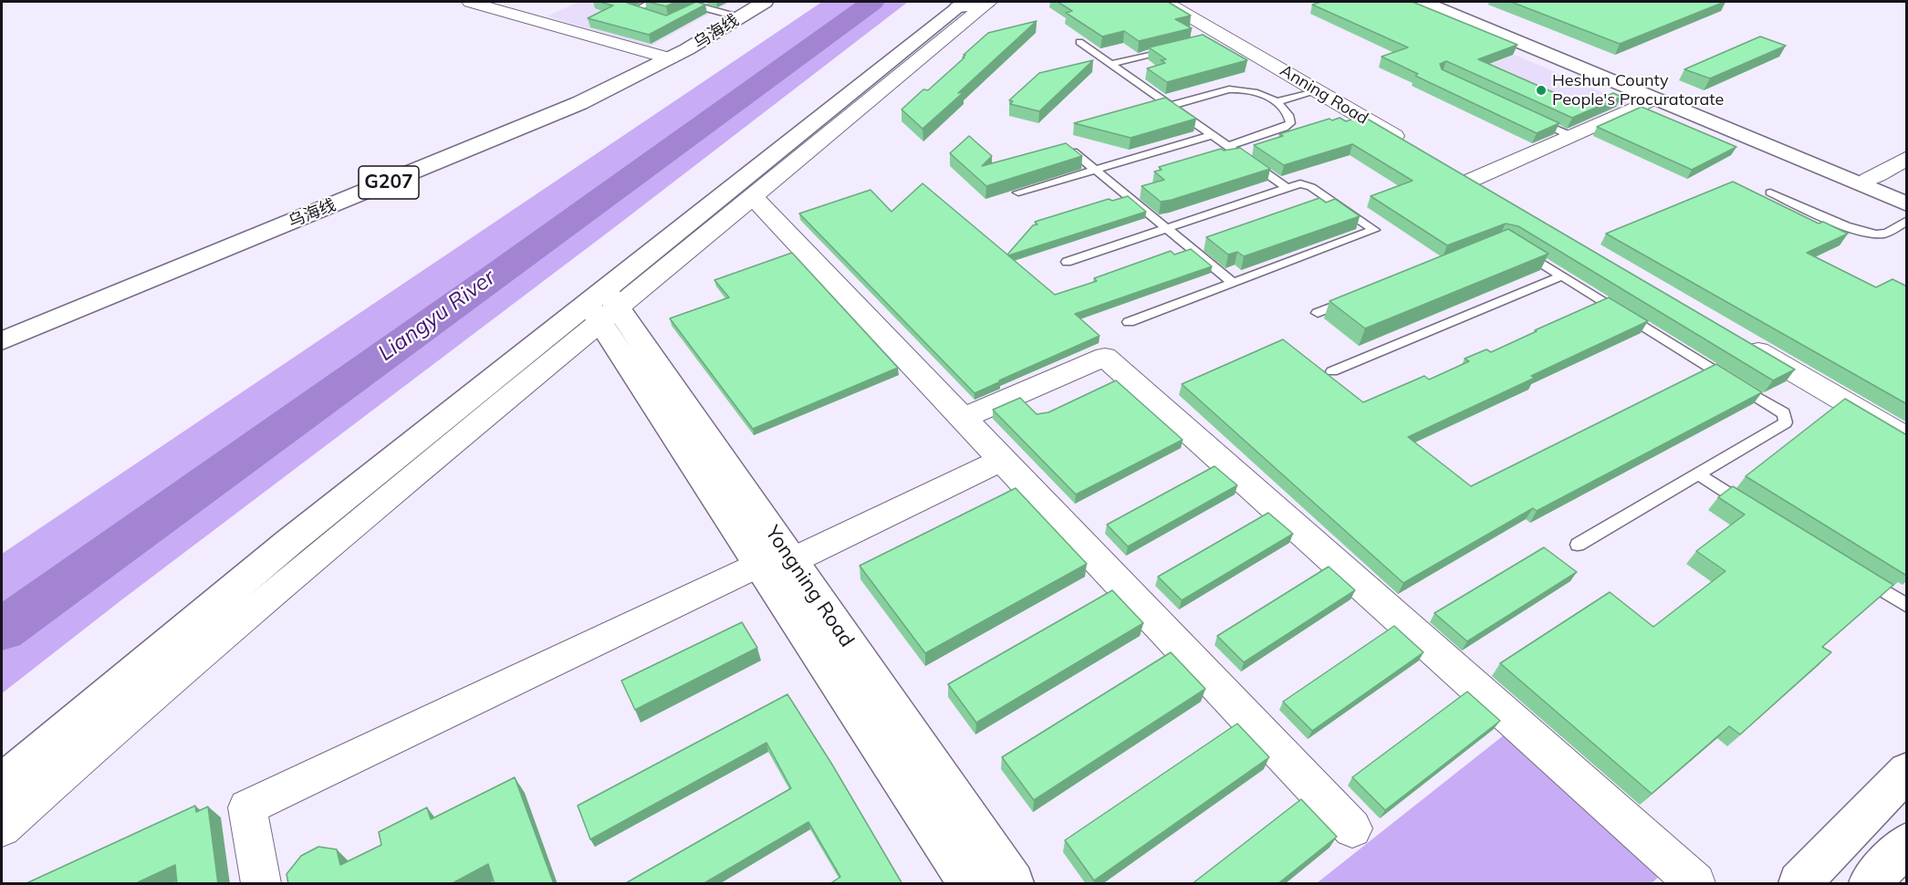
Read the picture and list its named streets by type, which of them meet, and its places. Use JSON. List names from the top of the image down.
{
  "streets": {
    "main road": ["乌海线", "G207", "Yongning Road"],
    "street": ["Anning Road"]
  },
  "water": ["Liangyu River"],
  "places": ["Heshun County People's Procuratorate"]
}
